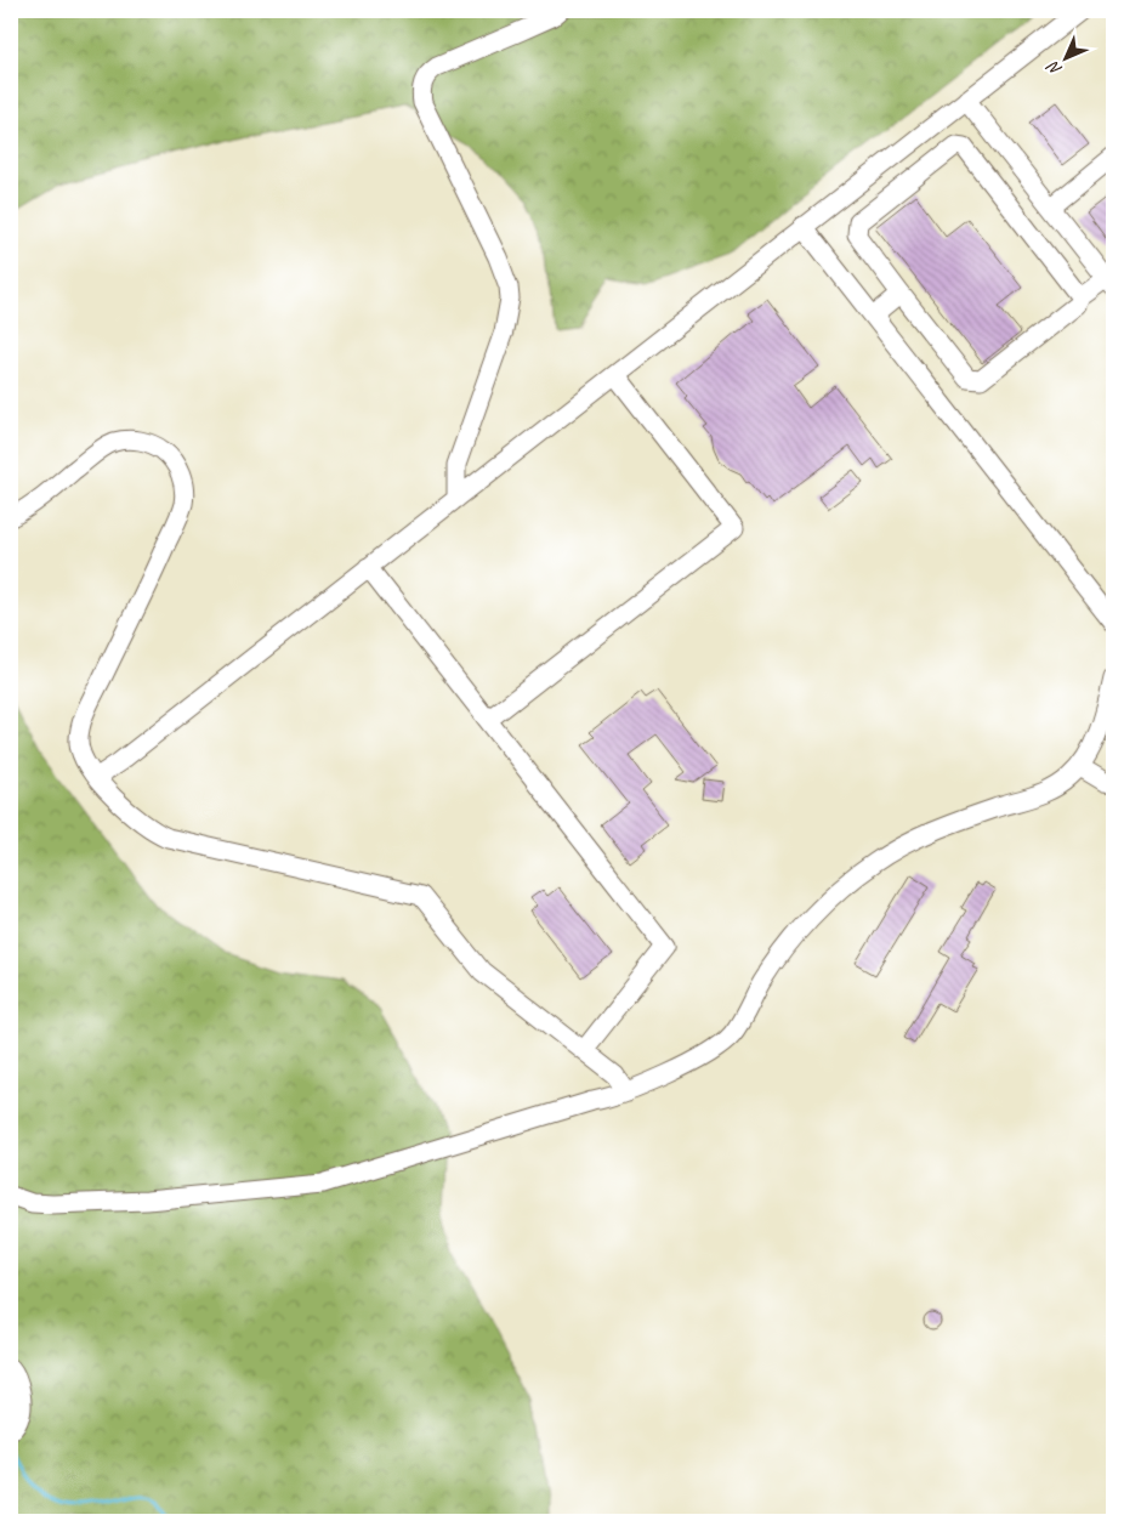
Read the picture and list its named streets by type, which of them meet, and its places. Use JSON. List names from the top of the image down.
{
  "north": "bottom left"
}
